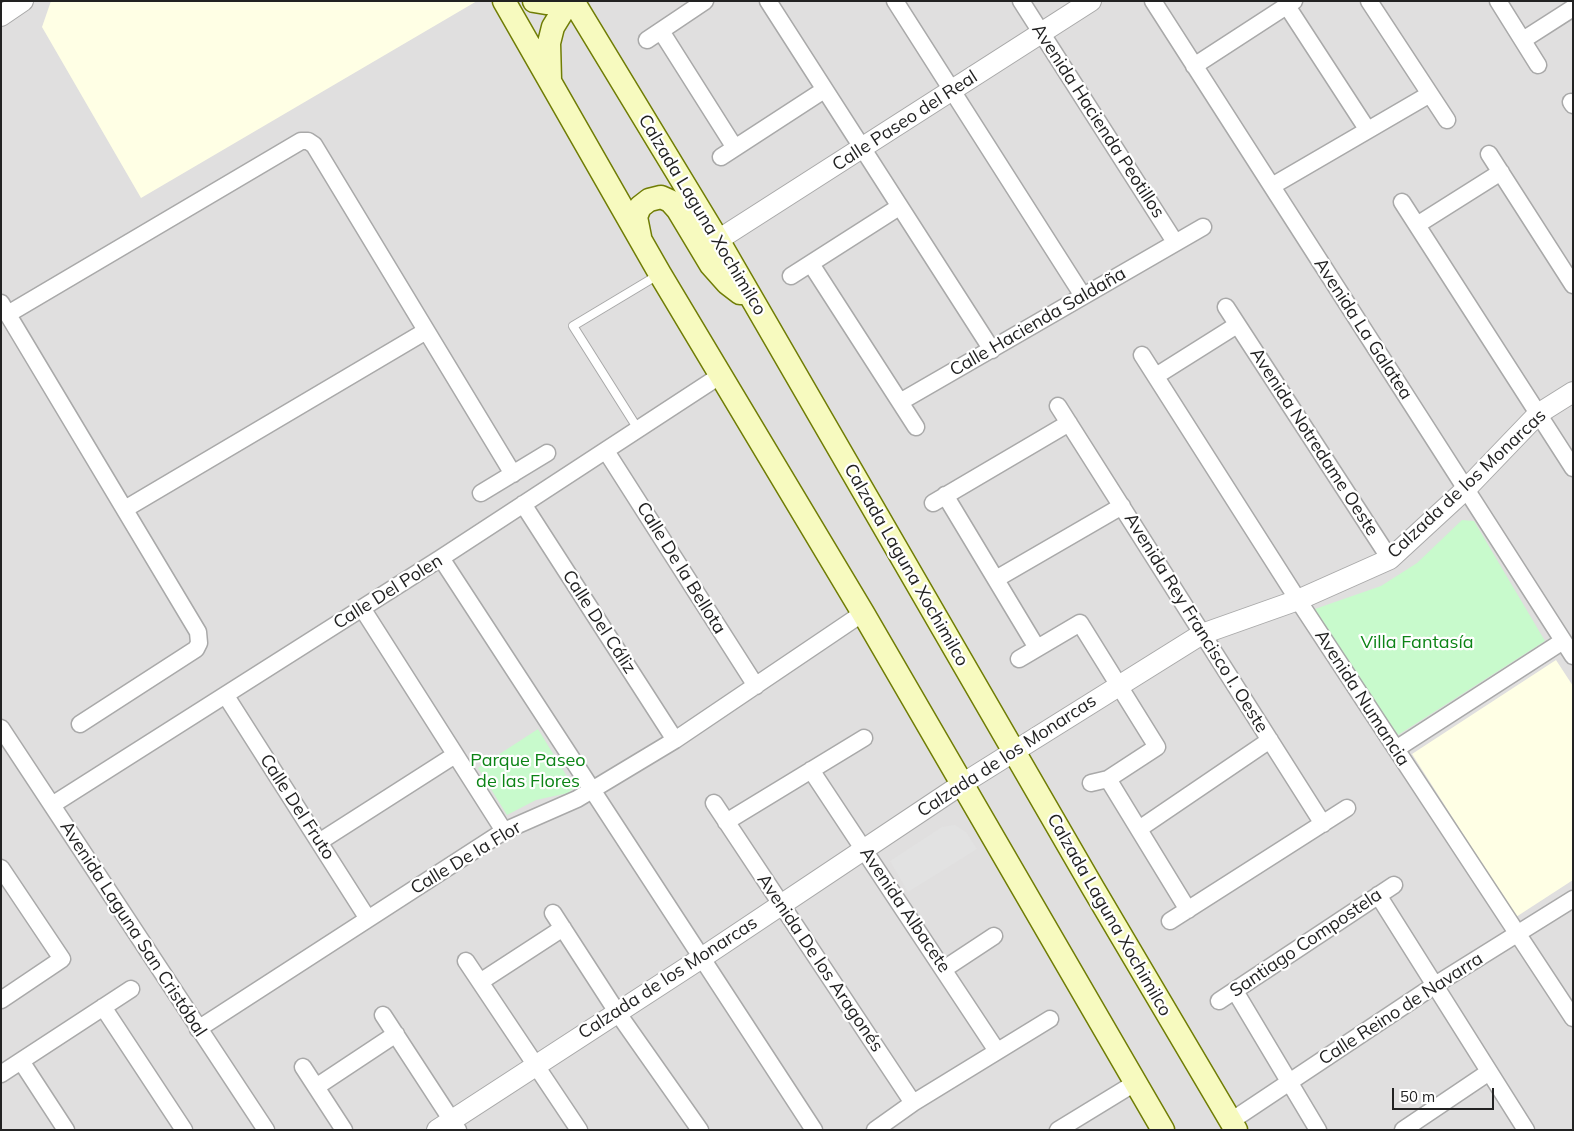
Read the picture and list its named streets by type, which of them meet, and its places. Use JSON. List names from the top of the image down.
{
  "streets": {
    "main road": ["Calzada Laguna Xochimilco"],
    "street": [
      "Calle Paseo del Real",
      "Avenida Hacienda Peotillos",
      "Calle Hacienda Saldaña",
      "Avenida La Galatea",
      "Avenida Notredame Oeste",
      "Calzada de los Monarcas",
      "Calle De la Bellota",
      "Calle Del Polen",
      "Calle Del Cáliz",
      "Avenida Rey Francisco I. Oeste",
      "Avenida Numancia",
      "Calle Del Fruto",
      "Calle De la Flor",
      "Avenida Albacete",
      "Avenida Laguna San Cristóbal",
      "Santiago Compostela",
      "Avenida De los Aragonés",
      "Calle Reino de Navarra"
    ]
  },
  "crossings": [
    ["Calle Paseo del Real", "Avenida Hacienda Peotillos"],
    ["Calle Paseo del Real", "Calzada Laguna Xochimilco"],
    ["Avenida Hacienda Peotillos", "Calle Hacienda Saldaña"],
    ["Calzada Laguna Xochimilco", "Calzada de los Monarcas"],
    ["Calzada Laguna Xochimilco", "Calle Reino de Navarra"],
    ["Avenida La Galatea", "Calzada de los Monarcas"],
    ["Avenida Notredame Oeste", "Calzada de los Monarcas"],
    ["Calzada de los Monarcas", "Avenida Rey Francisco I. Oeste"],
    ["Calzada de los Monarcas", "Avenida Numancia"],
    ["Calzada de los Monarcas", "Avenida Albacete"],
    ["Calzada de los Monarcas", "Avenida De los Aragonés"],
    ["Calle De la Bellota", "Calle Del Polen"],
    ["Calle De la Bellota", "Calle De la Flor"],
    ["Calle Del Polen", "Calle Del Cáliz"],
    ["Calle Del Polen", "Calle Del Fruto"],
    ["Calle Del Polen", "Avenida Laguna San Cristóbal"],
    ["Calle Del Cáliz", "Calle De la Flor"],
    ["Avenida Numancia", "Calle Reino de Navarra"],
    ["Calle Del Fruto", "Calle De la Flor"],
    ["Calle De la Flor", "Avenida Laguna San Cristóbal"]
  ],
  "parks": ["Villa Fantasía", "Parque Paseo de las Flores"],
  "scale_bar": "50 m"
}
